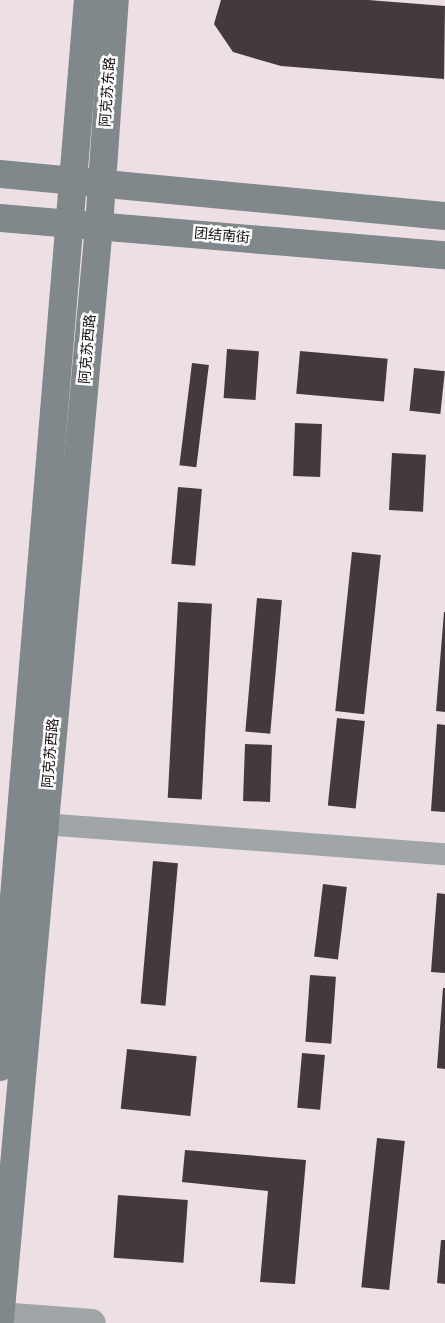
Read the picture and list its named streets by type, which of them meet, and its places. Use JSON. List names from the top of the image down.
{
  "streets": {
    "main road": ["阿克苏东路", "团结南街", "阿克苏西路"]
  },
  "crossings": [
    ["阿克苏东路", "阿克苏西路"],
    ["团结南街", "阿克苏西路"]
  ]
}
